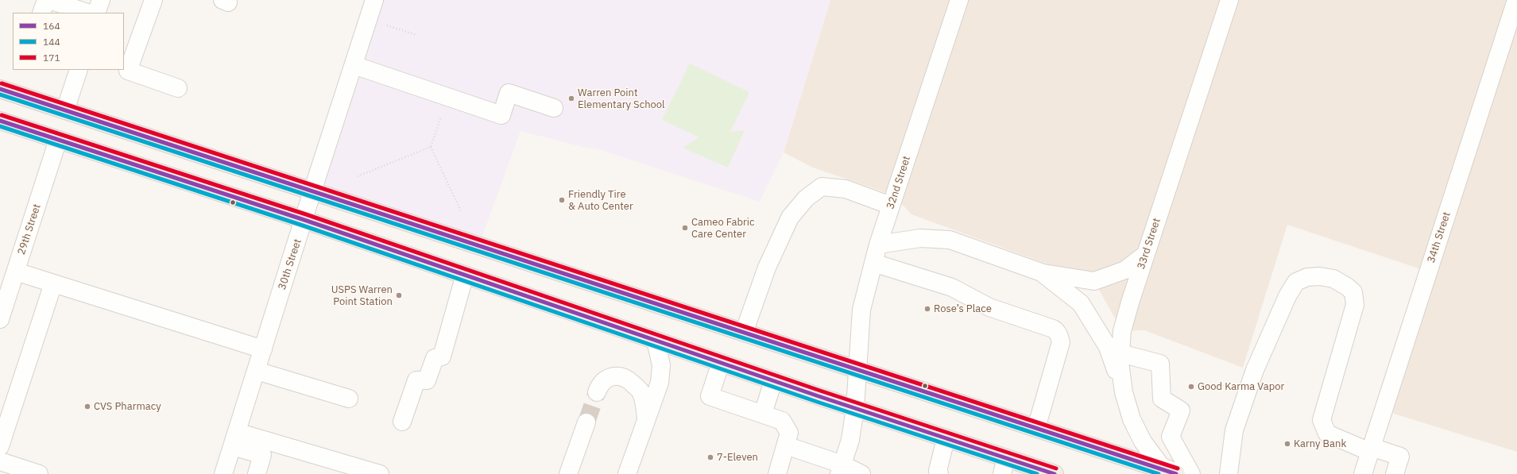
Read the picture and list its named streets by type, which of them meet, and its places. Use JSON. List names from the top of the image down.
{
  "streets": {
    "street": [
      "32nd Street",
      "29th Street",
      "34th Street",
      "33rd Street",
      "30th Street"
    ]
  },
  "places": [
    "Warren Point Elementary School",
    "Friendly Tire & Auto Center",
    "Cameo Fabric Care Center",
    "USPS Warren Point Station",
    "Rose’s Place",
    "Good Karma Vapor",
    "CVS Pharmacy",
    "Karny Bank",
    "7-Eleven"
  ],
  "lines": ["transit line 171", "transit line 164", "transit line 144"],
  "legend": ["164", "144", "171"]
}
